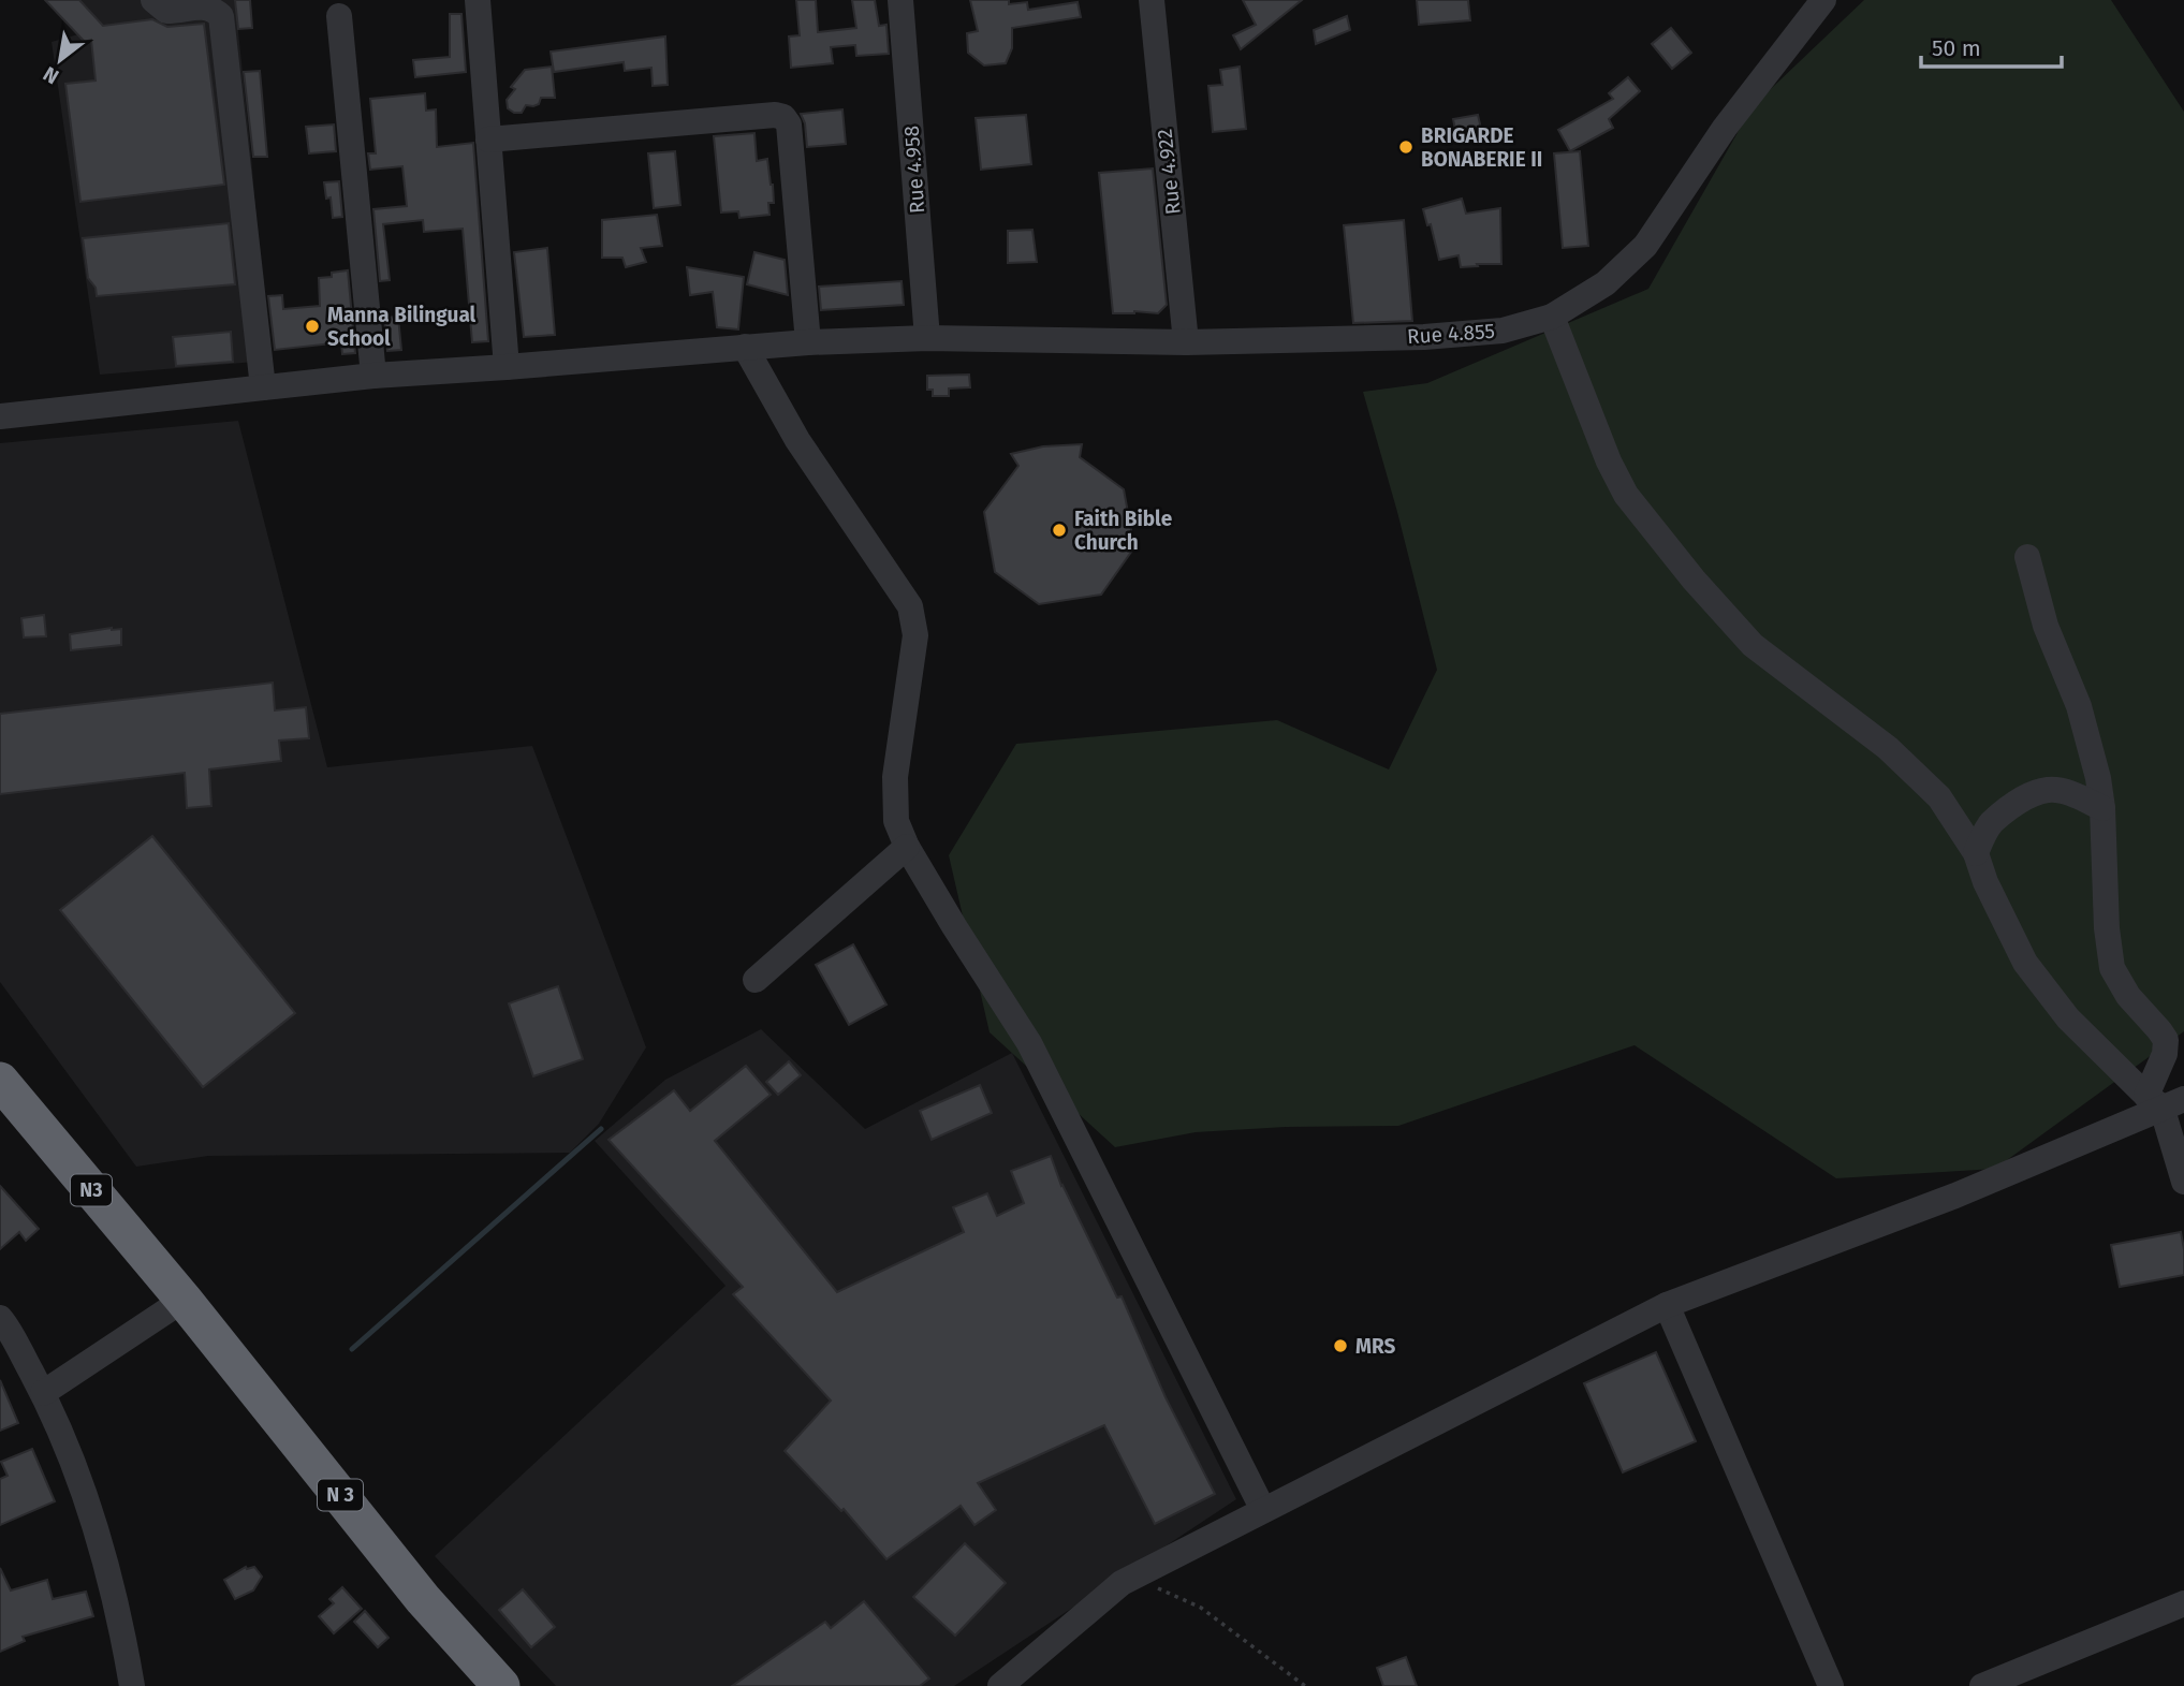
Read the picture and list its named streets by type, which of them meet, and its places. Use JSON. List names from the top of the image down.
{
  "streets": {
    "highway": ["N3", "N 3"],
    "street": ["Rue 4.958", "Rue 4.922", "Rue 4.855"]
  },
  "crossings": [
    ["Rue 4.958", "Rue 4.855"],
    ["Rue 4.922", "Rue 4.855"],
    ["N3", "N 3"]
  ],
  "places": [
    "BRIGARDE BONABERIE II",
    "Manna Bilingual School",
    "Faith Bible Church",
    "MRS"
  ],
  "scale_bar": "50 m",
  "north": "bottom left"
}
